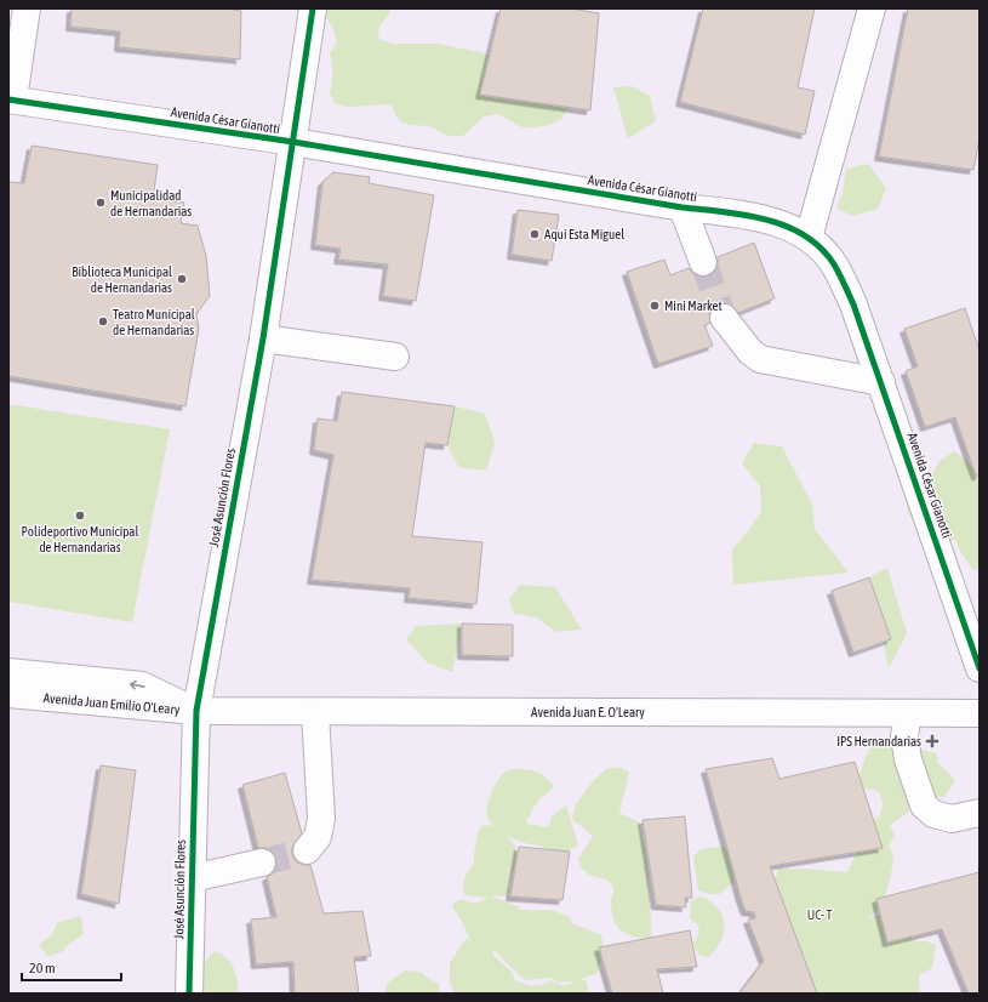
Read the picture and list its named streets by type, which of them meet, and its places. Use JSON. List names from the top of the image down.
{
  "streets": {
    "street": [
      "Avenida César Gianotti",
      "José Asunción Flores",
      "Avenida Juan Emilio O'Leary",
      "Avenida Juan E. O'Leary"
    ]
  },
  "crossings": [
    ["Avenida César Gianotti", "José Asunción Flores"],
    ["José Asunción Flores", "Avenida Juan Emilio O'Leary"],
    ["José Asunción Flores", "Avenida Juan E. O'Leary"],
    ["Avenida Juan Emilio O'Leary", "Avenida Juan E. O'Leary"]
  ],
  "parks": ["UC- T"],
  "places": {
    "other": [
      "Municipalidad de Hernandarias",
      "Aqui Esta Miguel",
      "Biblioteca Municipal de Hernandarias",
      "Mini Market",
      "Teatro Municipal de Hernandarias",
      "Polideportivo Municipal de Hernandarias"
    ],
    "health": ["IPS Hernandarias"]
  },
  "scale_bar": "20 m"
}
